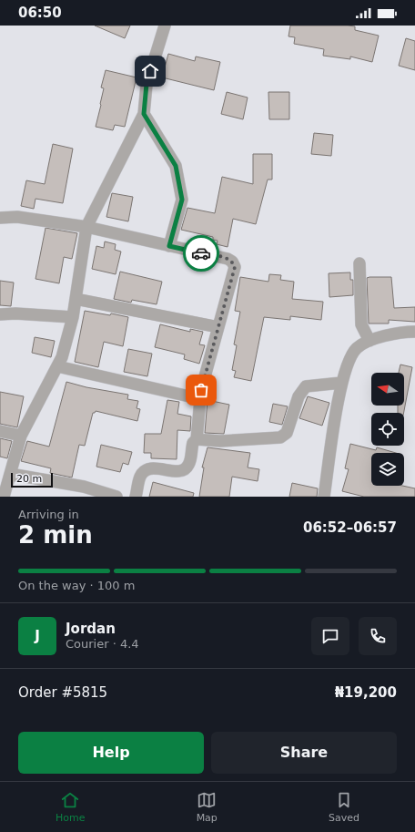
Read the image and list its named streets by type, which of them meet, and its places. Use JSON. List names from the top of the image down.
{
  "scale_bar": "20 m",
  "north": "left",
  "page": {
    "status": "06:50",
    "scale": "20 m",
    "heading": ["2 min", "Arriving in", "06:52–06:57"],
    "panel": [
      "Jordan",
      "Courier · 4.4",
      "Order #5815",
      "₦19,200"
    ],
    "bar": "On the way · 100 m",
    "round": "J",
    "buttons": ["Help", "Share"],
    "tabs": ["Home", "Map", "Saved"]
  }
}
